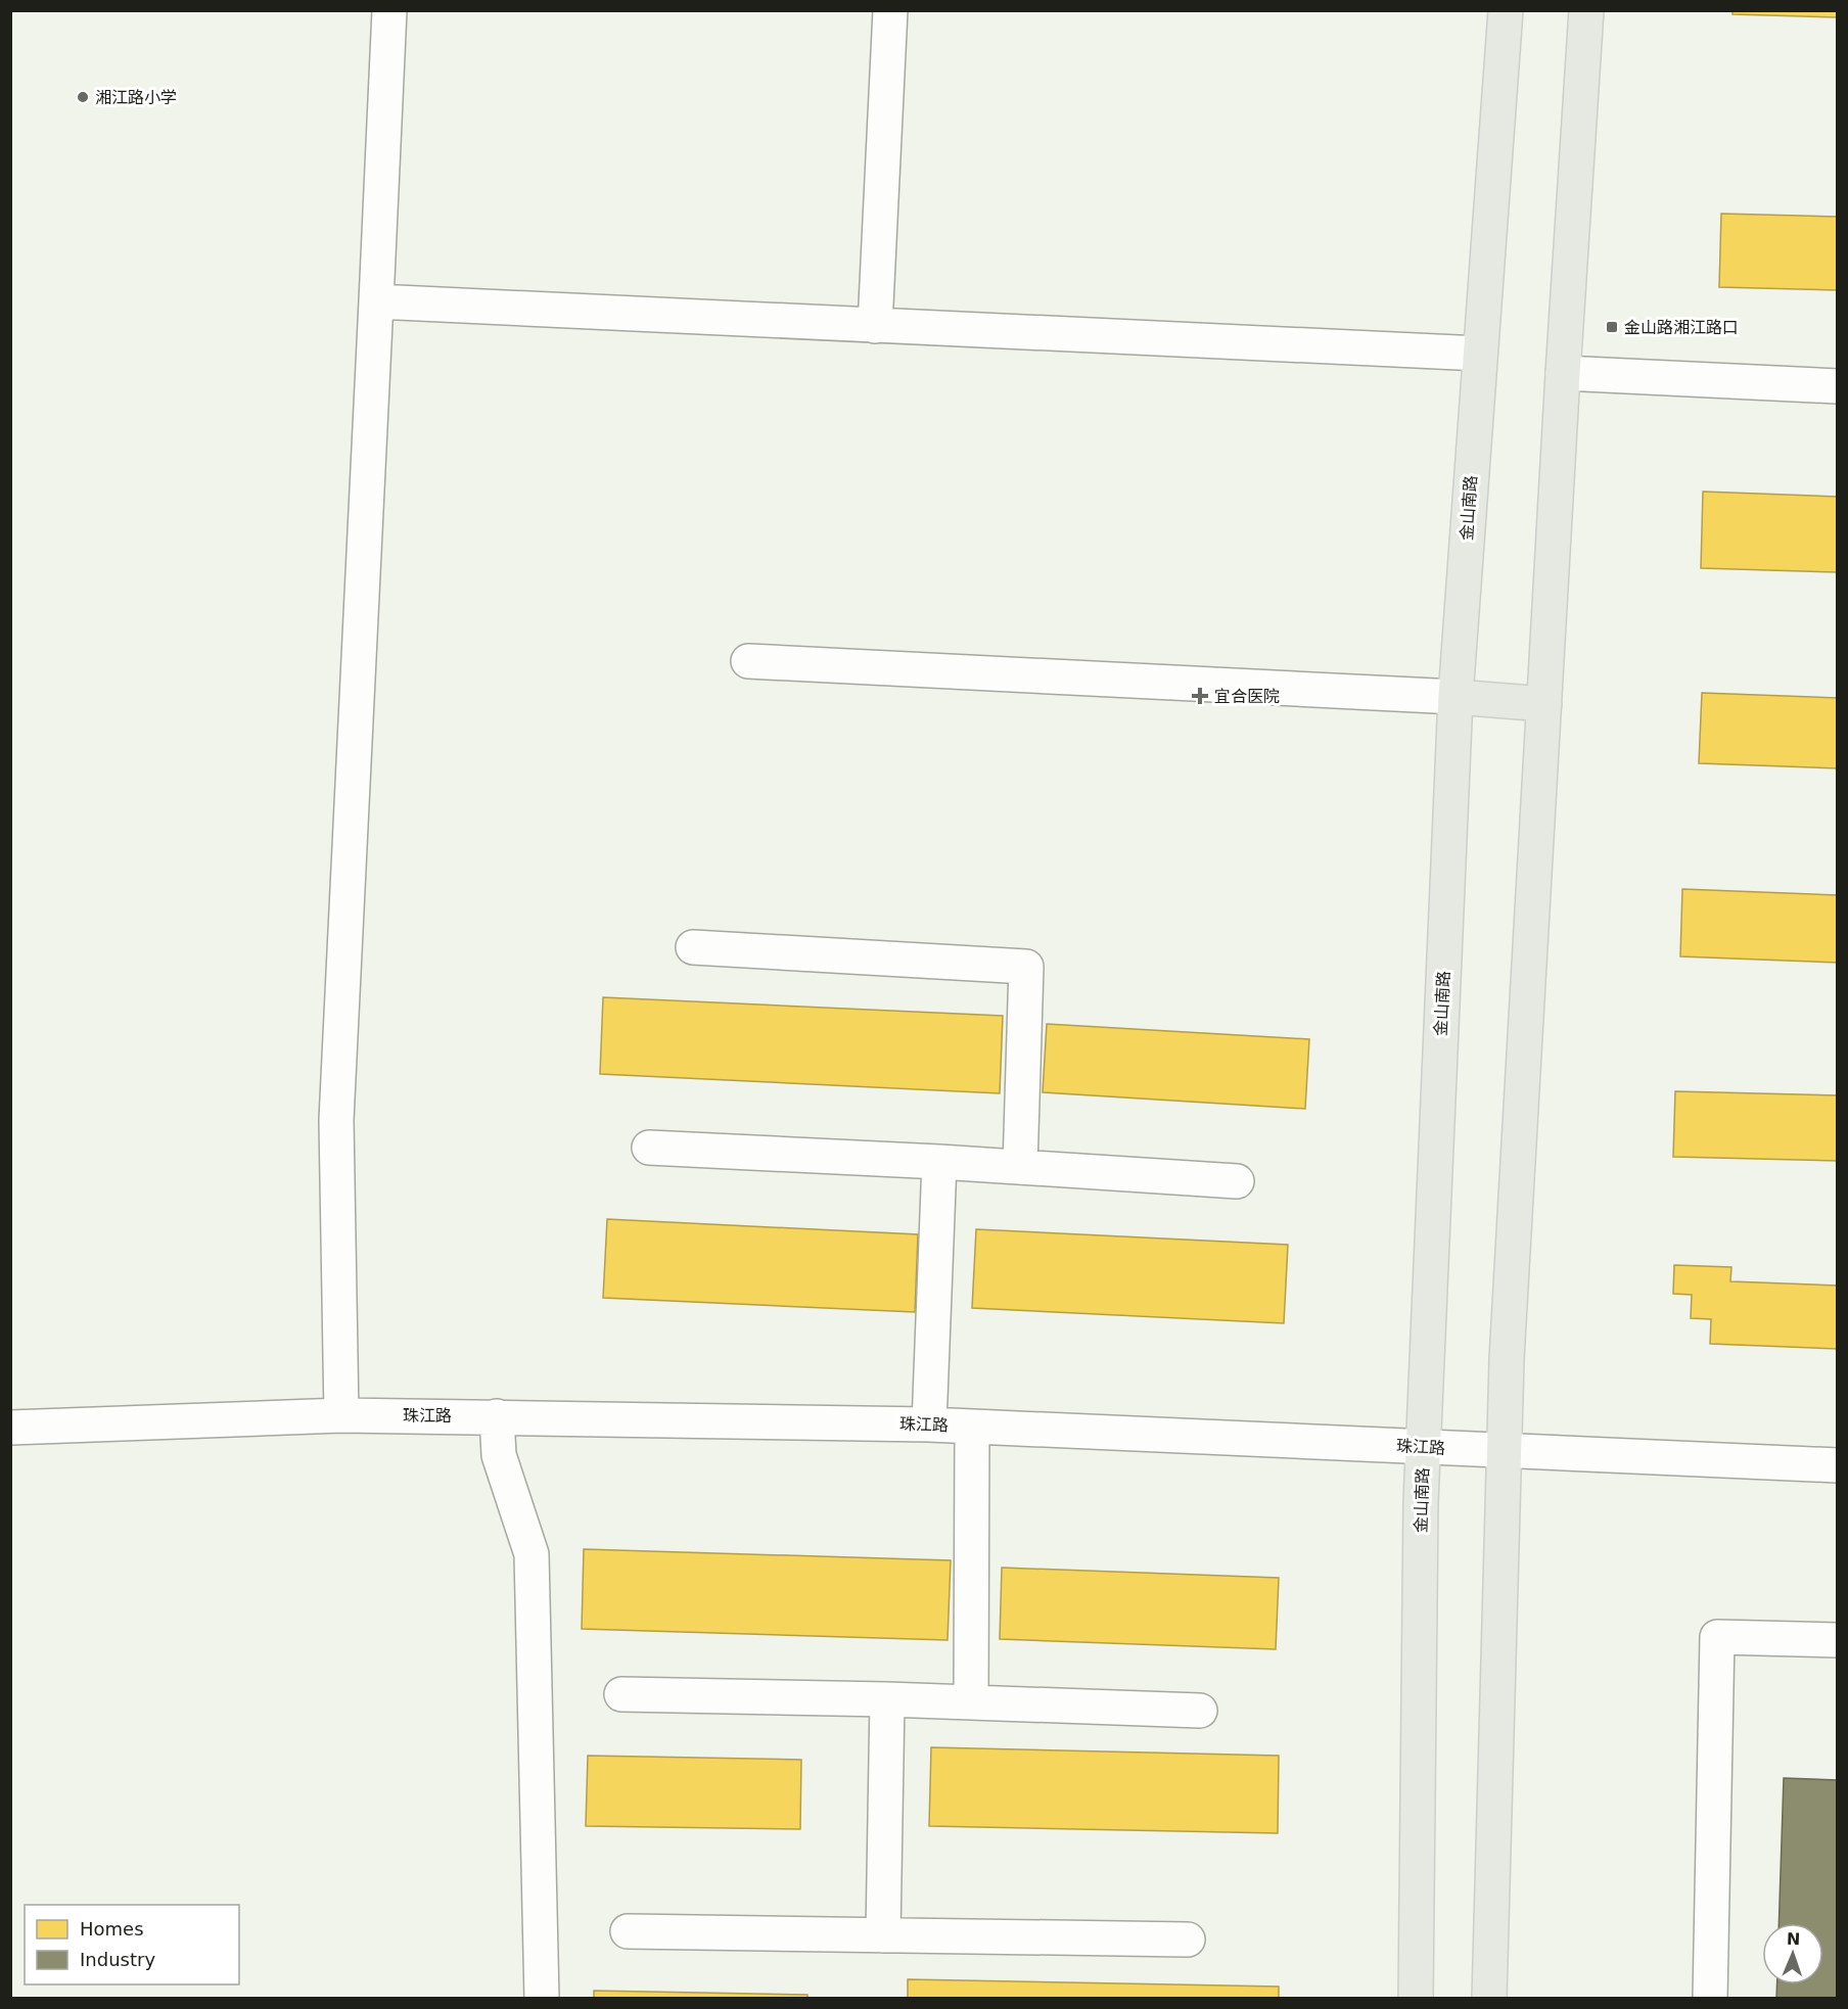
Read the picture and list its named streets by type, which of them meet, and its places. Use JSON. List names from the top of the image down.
{
  "streets": {
    "main road": ["金山南路"],
    "street": ["珠江路"]
  },
  "crossings": [
    ["金山南路", "珠江路"]
  ],
  "places": {
    "other": ["湘江路小学"],
    "transit": ["金山路湘江路口"],
    "health": ["宜合医院"]
  },
  "legend": ["Homes", "Industry"],
  "north": "top"
}
